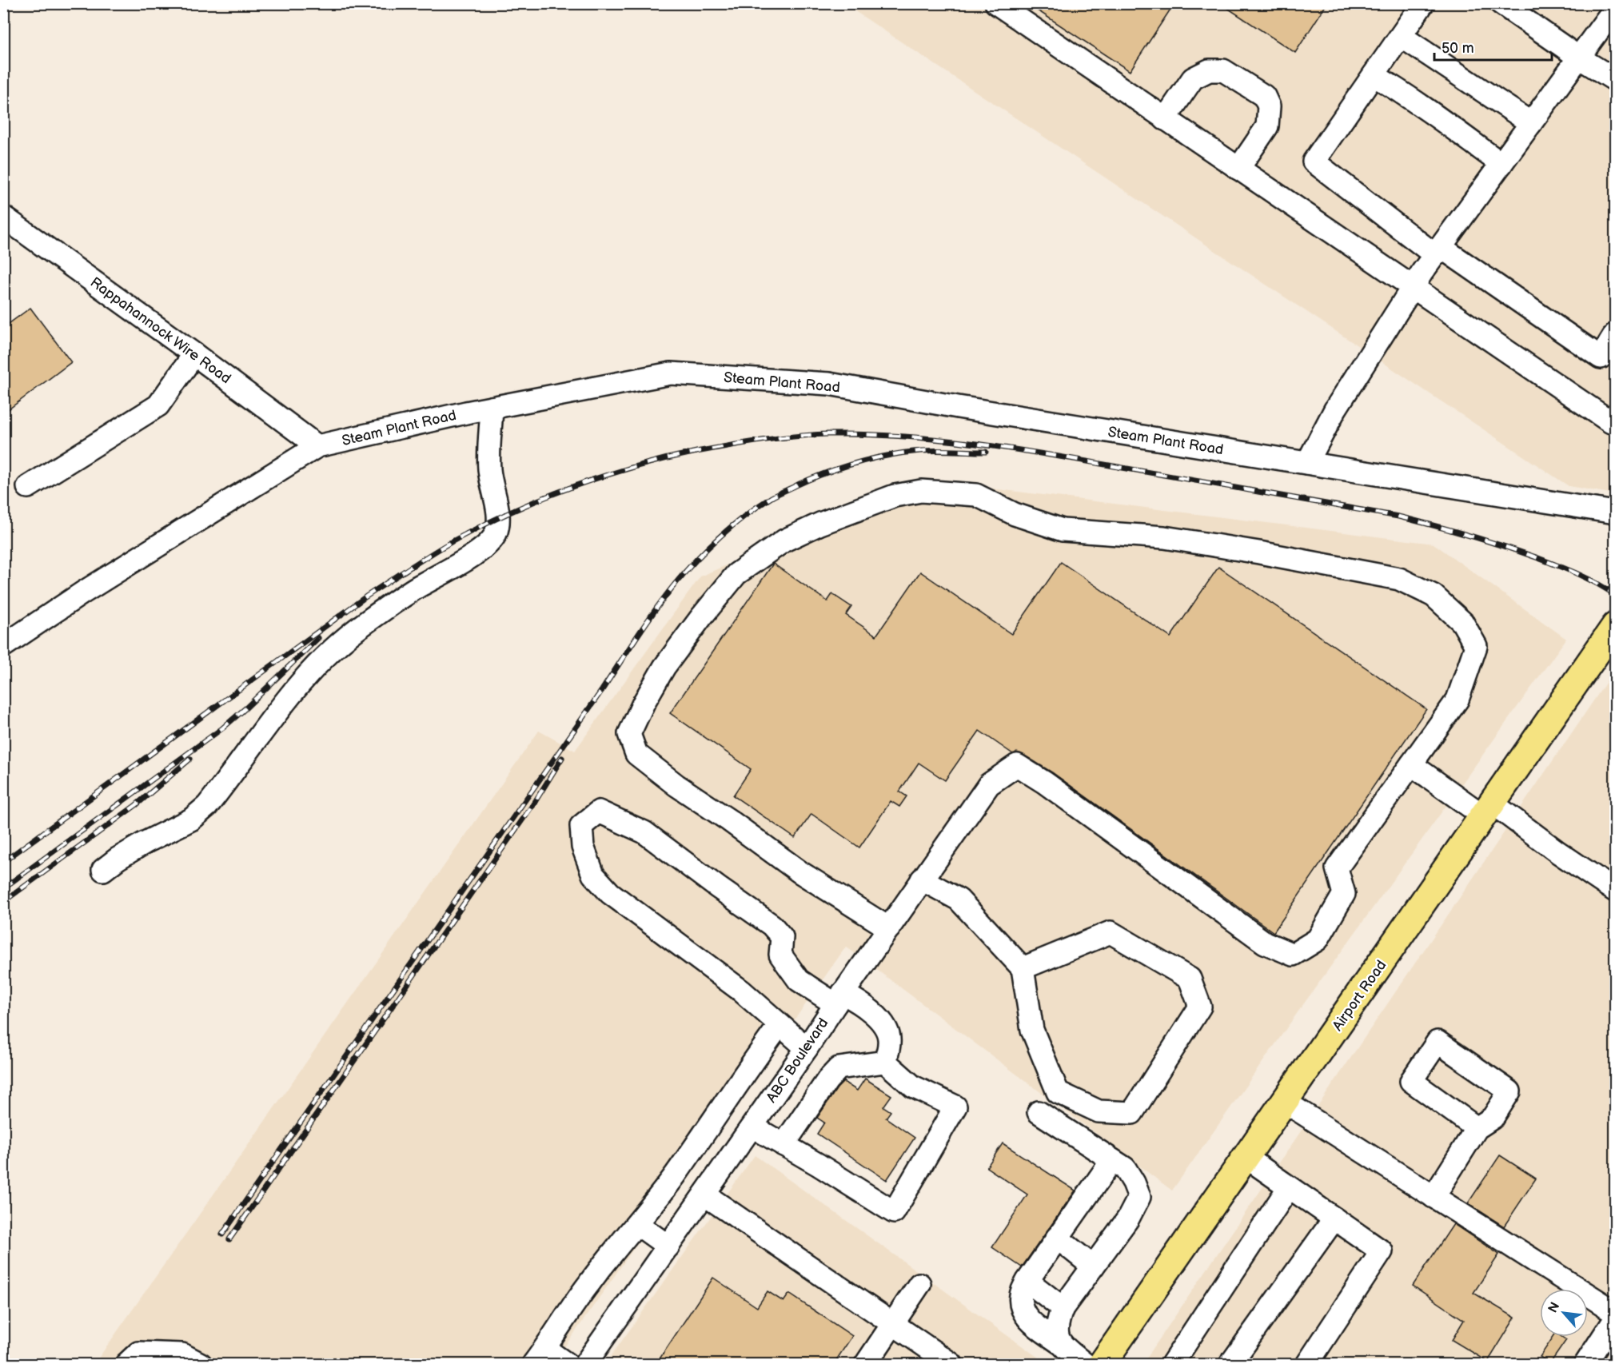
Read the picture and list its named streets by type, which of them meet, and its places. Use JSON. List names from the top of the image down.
{
  "streets": {
    "highway": ["Airport Road"],
    "street": ["Rappahannock Wire Road", "Steam Plant Road", "ABC Boulevard"]
  },
  "crossings": [
    ["Rappahannock Wire Road", "Steam Plant Road"]
  ],
  "scale_bar": "50 m",
  "north": "top left"
}
